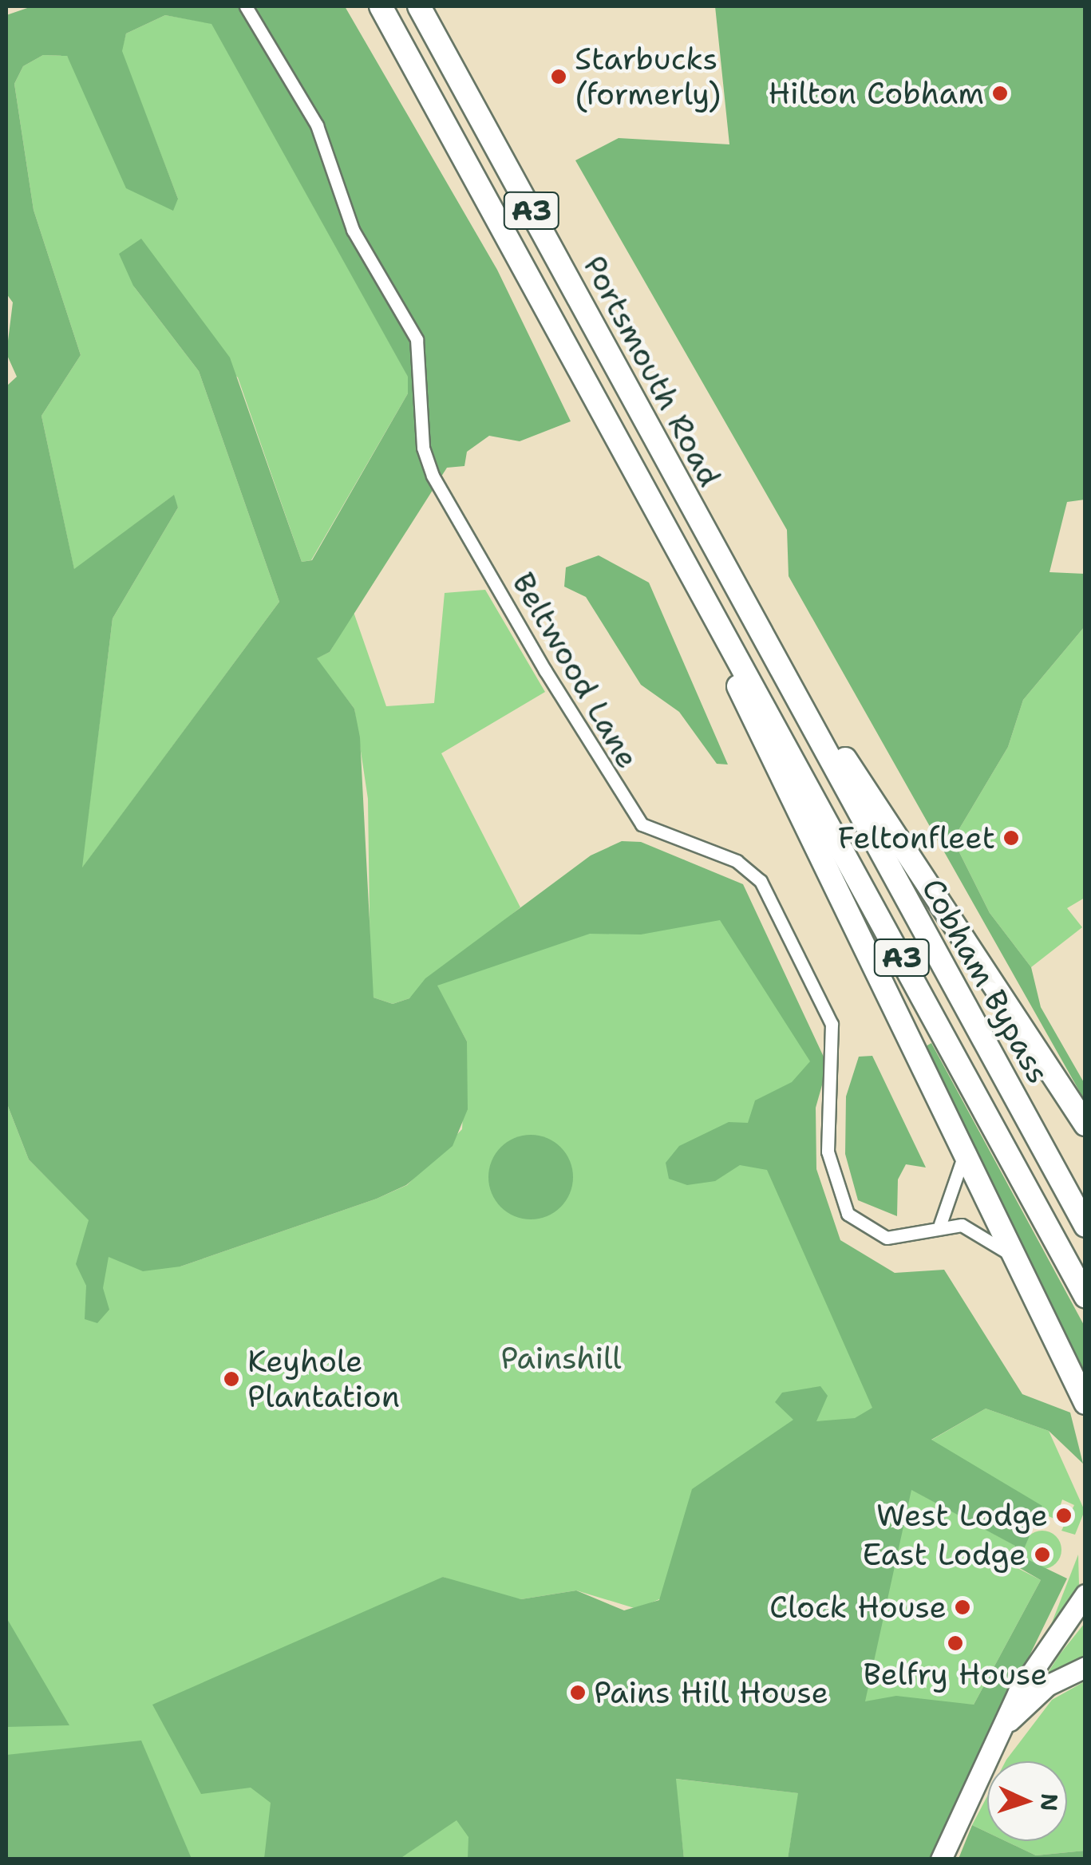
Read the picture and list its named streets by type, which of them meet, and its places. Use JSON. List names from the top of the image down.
{
  "streets": {
    "highway": ["A3", "Portsmouth Road", "Cobham Bypass"],
    "street": ["Beltwood Lane"]
  },
  "crossings": [
    ["Portsmouth Road", "Cobham Bypass"]
  ],
  "parks": ["Painshill"],
  "places": [
    "Starbucks (formerly)",
    "Hilton Cobham",
    "Feltonfleet",
    "Keyhole Plantation",
    "West Lodge",
    "East Lodge",
    "Clock House",
    "Belfry House",
    "Pains Hill House"
  ],
  "north": "right"
}
